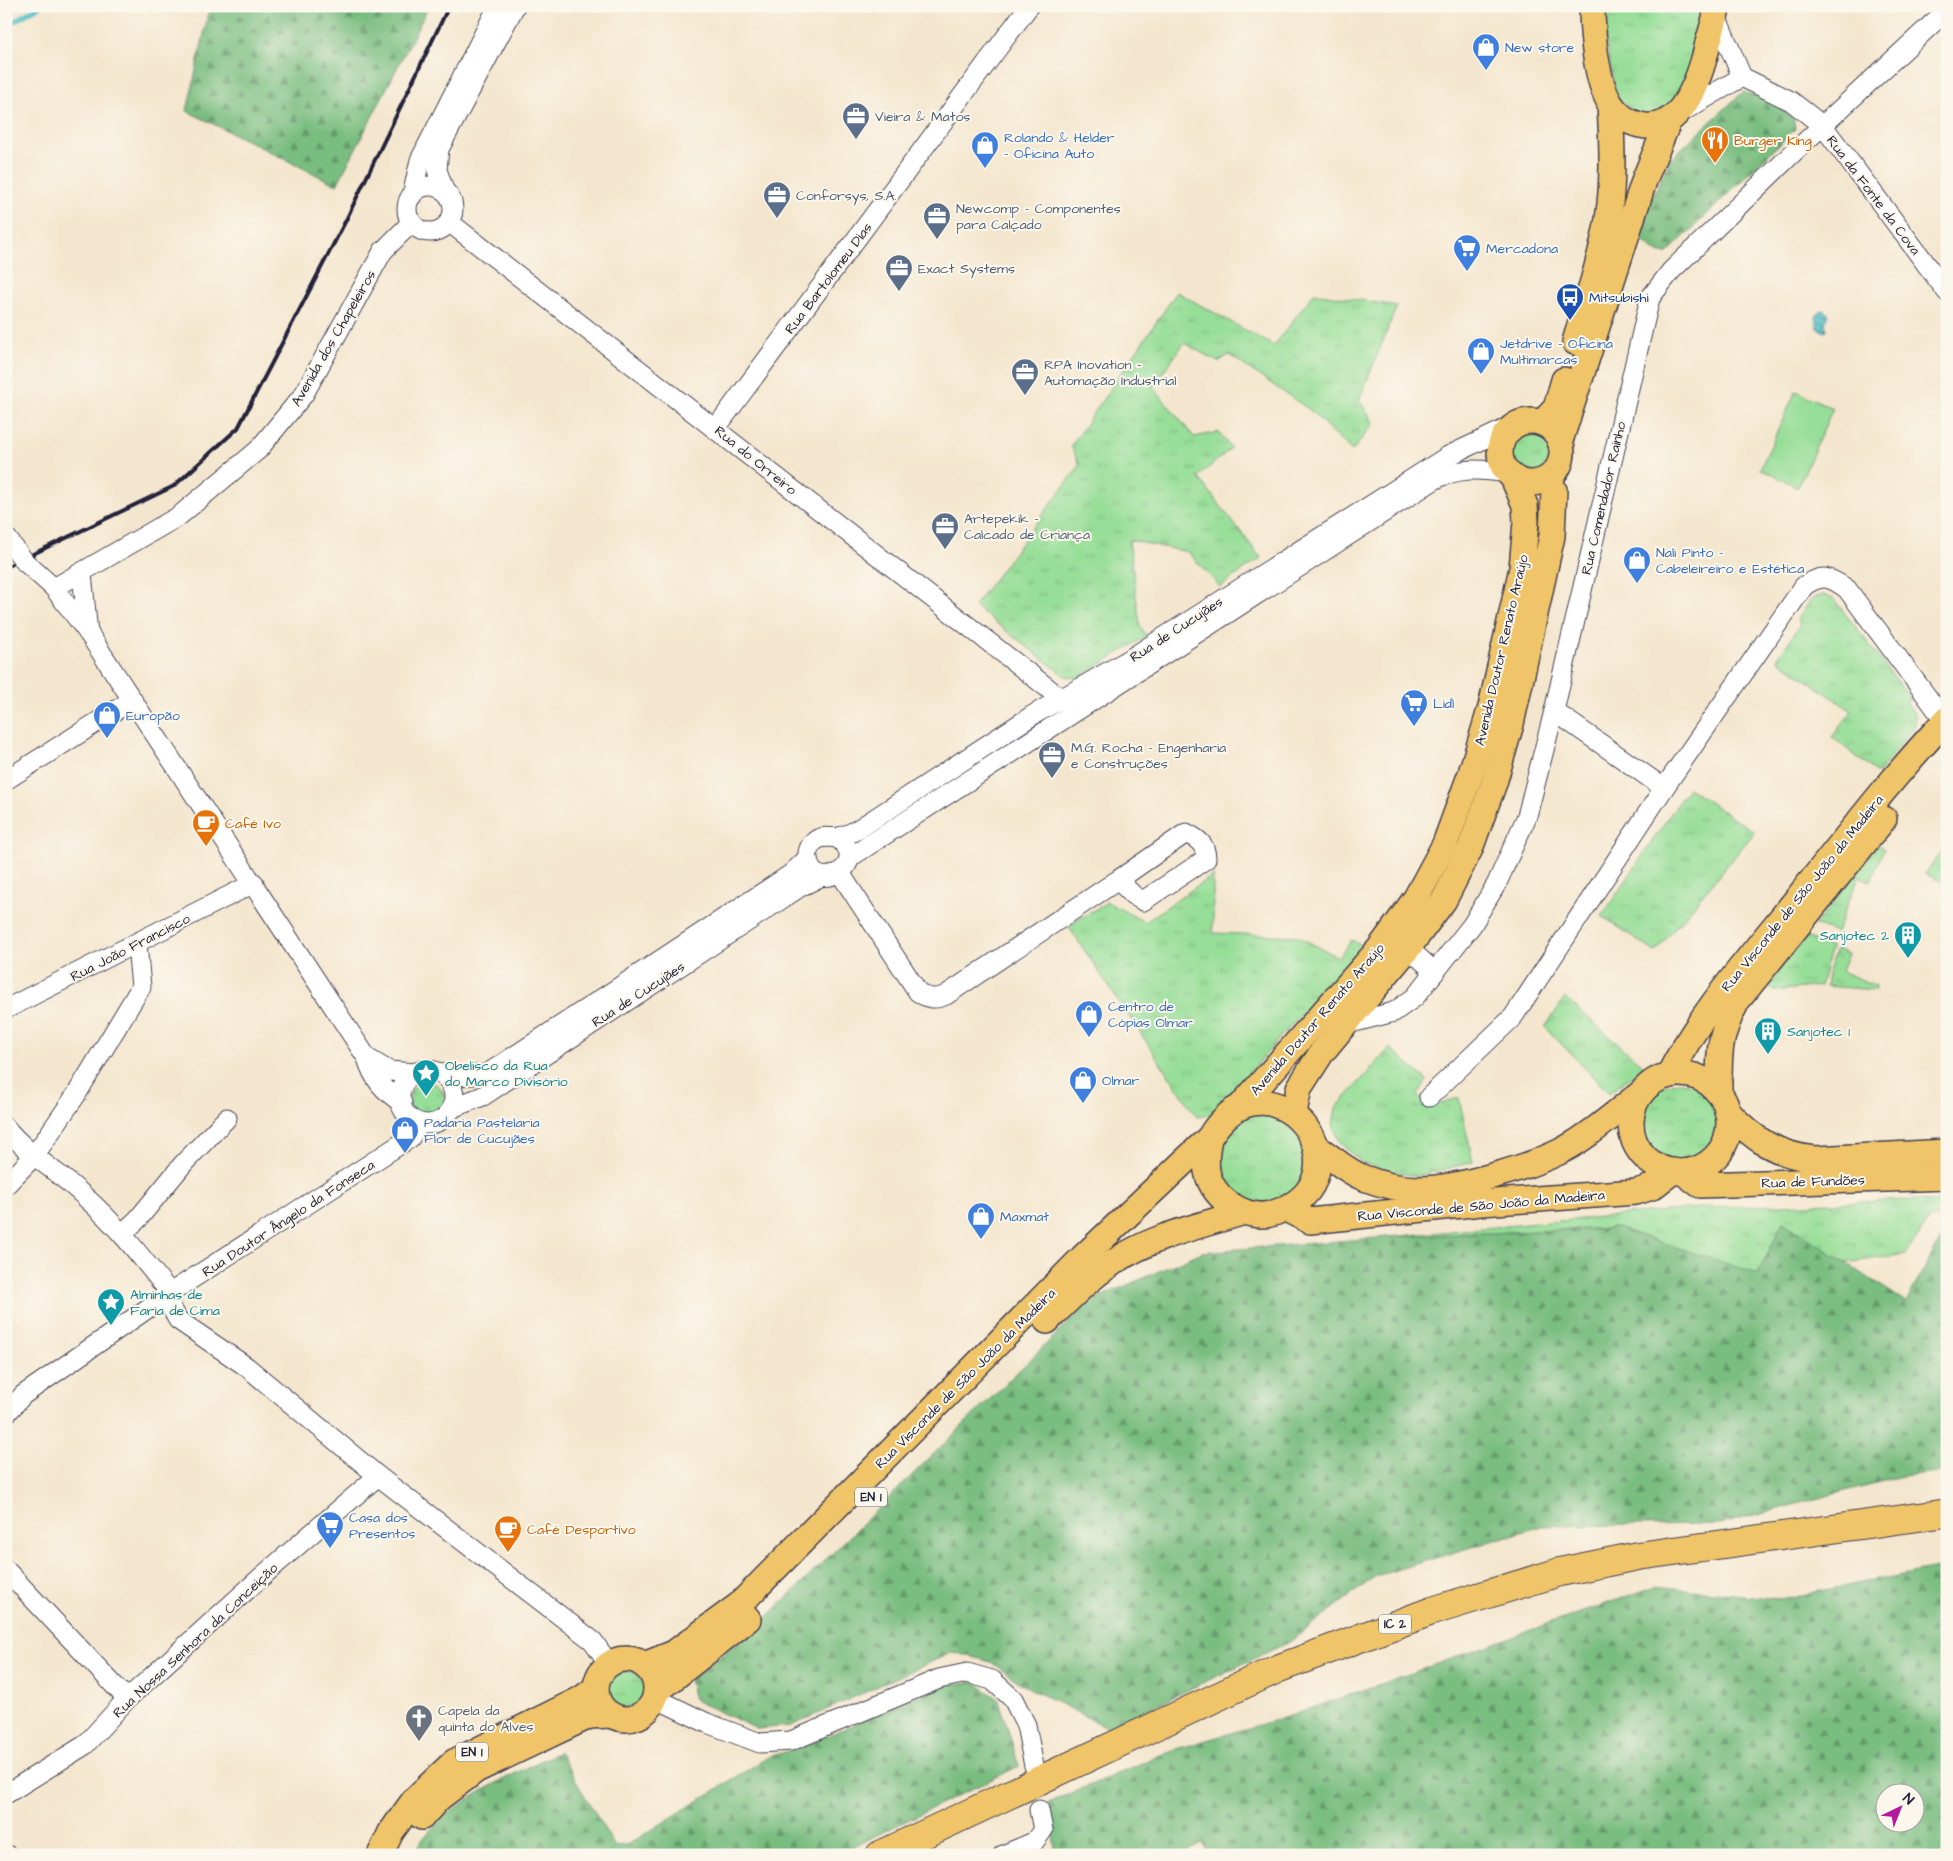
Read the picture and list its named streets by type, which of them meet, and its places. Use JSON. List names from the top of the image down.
{
  "streets": {
    "highway": ["IC 2"],
    "main road": [
      "Avenida Doutor Renato Araújo",
      "Rua Visconde de São João da Madeira",
      "Rua de Fundões",
      "EN 1"
    ],
    "street": [
      "Rua da Fonte da Cova",
      "Rua Bartolomeu Dias",
      "Avenida dos Chapeleiros",
      "Rua do Orreiro",
      "Rua Comendador Rainho",
      "Rua de Cucujães",
      "Rua João Francisco",
      "Rua Doutor Ângelo da Fonseca",
      "Rua Nossa Senhora da Conceição"
    ]
  },
  "crossings": [
    ["Rua da Fonte da Cova", "Rua Comendador Rainho"],
    ["Rua Bartolomeu Dias", "Rua do Orreiro"],
    ["Avenida dos Chapeleiros", "Rua do Orreiro"],
    ["Rua do Orreiro", "Rua de Cucujães"],
    ["Rua Comendador Rainho", "Avenida Doutor Renato Araújo"],
    ["Rua de Cucujães", "Avenida Doutor Renato Araújo"],
    ["Rua de Cucujães", "Rua Doutor Ângelo da Fonseca"],
    ["Avenida Doutor Renato Araújo", "Rua Visconde de São João da Madeira"],
    ["Rua Visconde de São João da Madeira", "Rua de Fundões"],
    ["Rua Visconde de São João da Madeira", "EN 1"]
  ],
  "places": {
    "shop": [
      "New store",
      "Rolando & Helder - Oficina Auto",
      "Jetdrive - Oficina Multimarcas",
      "Nali Pinto - Cabeleireiro e Estética",
      "Europão",
      "Centro de Cópias Olmar",
      "Olmar",
      "Padaria Pastelaria Flor de Cucujães",
      "Maxmat"
    ],
    "office": [
      "Vieira & Matos",
      "Conforsys, S.A.",
      "Newcomp - Componentes para Calçado",
      "Exact Systems",
      "RPA Inovation - Automação Industrial",
      "Artepekik - Calcado de Criança",
      "M.G. Rocha - Engenharia e Construções"
    ],
    "restaurant": ["Burger King"],
    "supermarket": ["Mercadona", "Lidl", "Casa dos Presentos"],
    "bus stop": ["Mitsubishi"],
    "cafe": ["Café Ivo", "Café Desportivo"],
    "building": ["Sanjotec 2", "Sanjotec 1"],
    "place": ["Obelisco da Rua do Marco Divisório", "Alminhas de Faria de Cima"],
    "church": ["Capela da quinta do Alves"]
  },
  "north": "top right"
}
